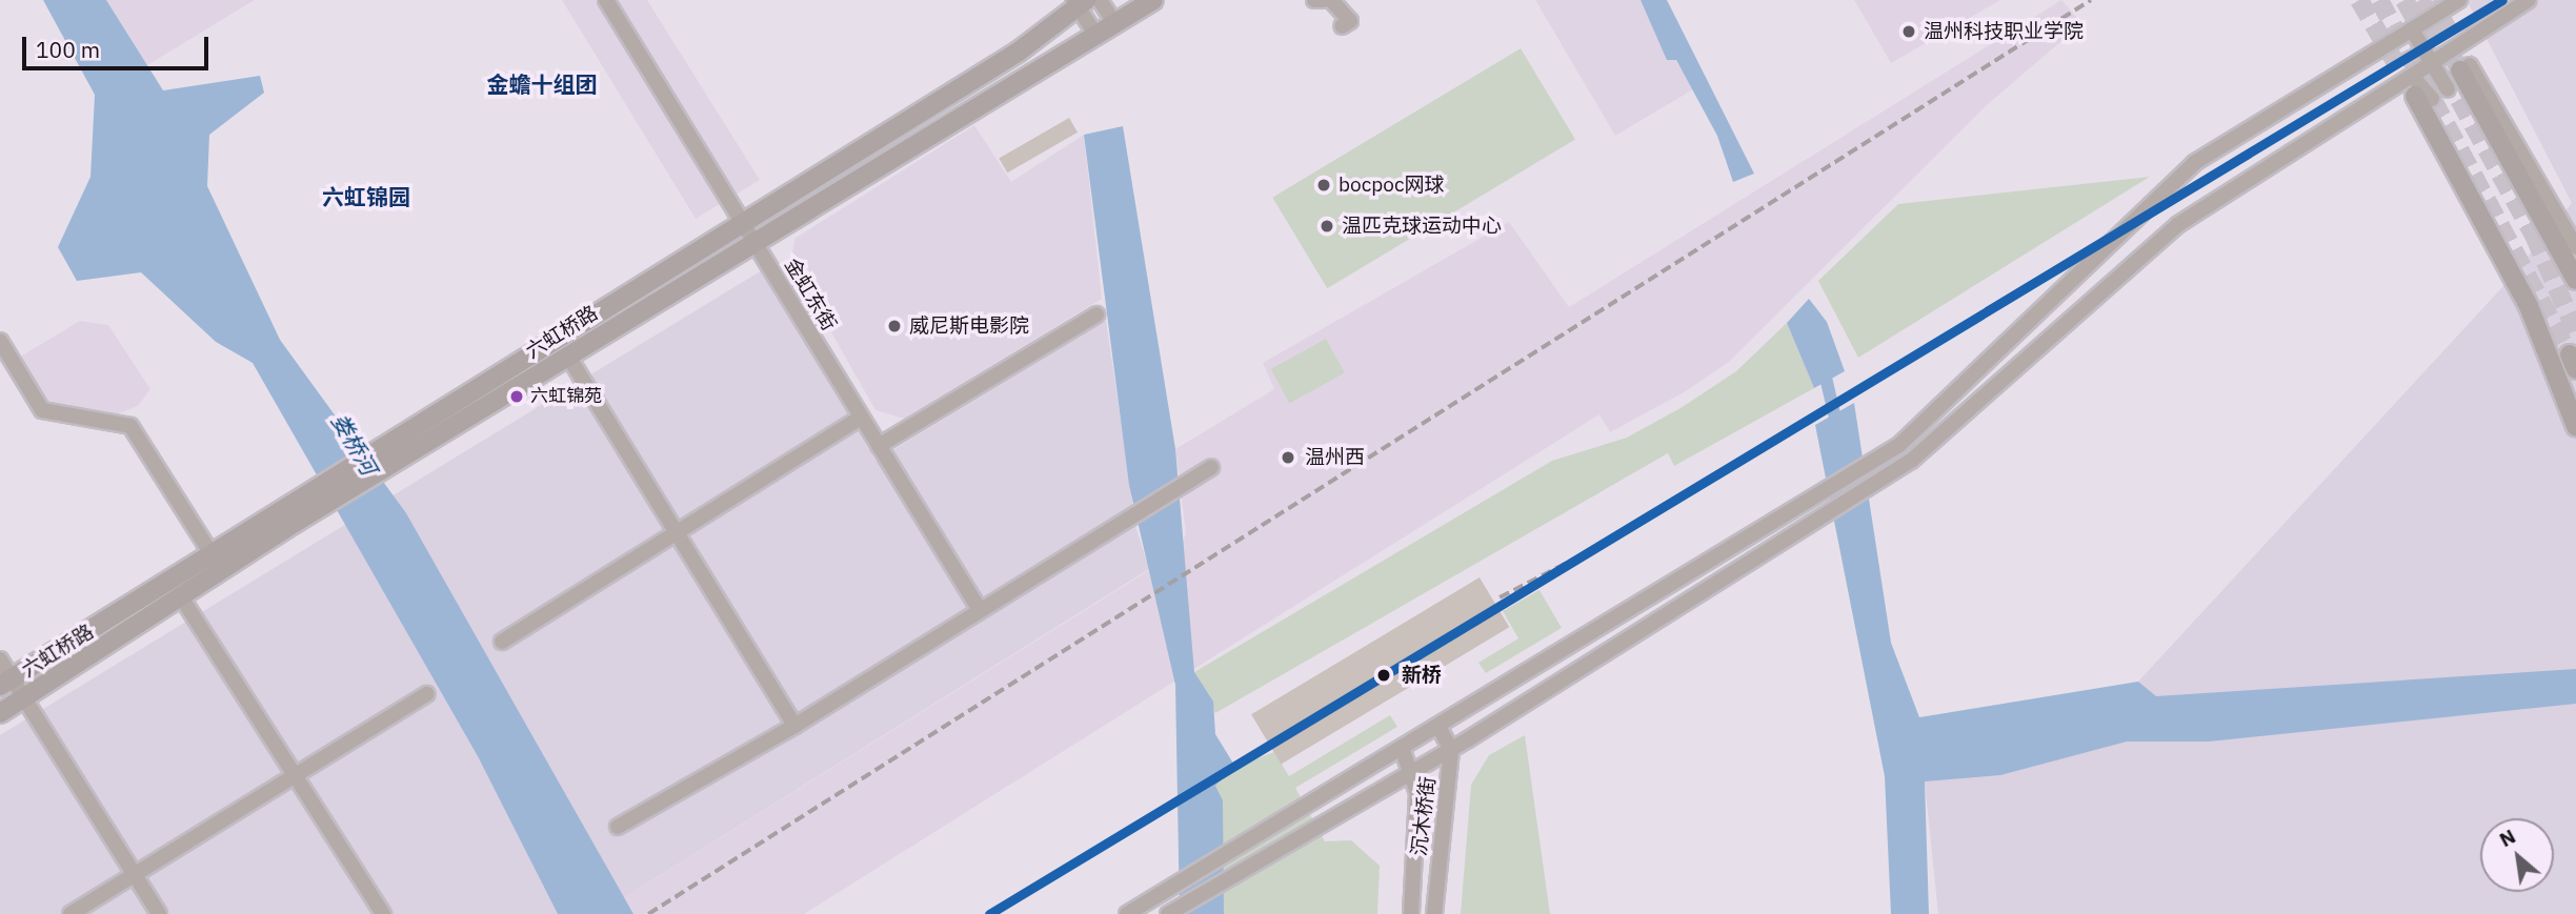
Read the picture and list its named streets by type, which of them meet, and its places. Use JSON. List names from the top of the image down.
{
  "streets": {
    "main road": ["六虹桥路"],
    "street": ["金虹东街", "沉木桥街"]
  },
  "crossings": [
    ["金虹东街", "六虹桥路"]
  ],
  "districts": ["金蟾十组团", "六虹锦园"],
  "water": ["娄桥河"],
  "places": [
    "温州科技职业学院",
    "bocpoc网球",
    "温匹克球运动中心",
    "威尼斯电影院",
    "六虹锦苑",
    "温州西",
    "新桥"
  ],
  "scale_bar": "100 m",
  "north": "top left"
}
